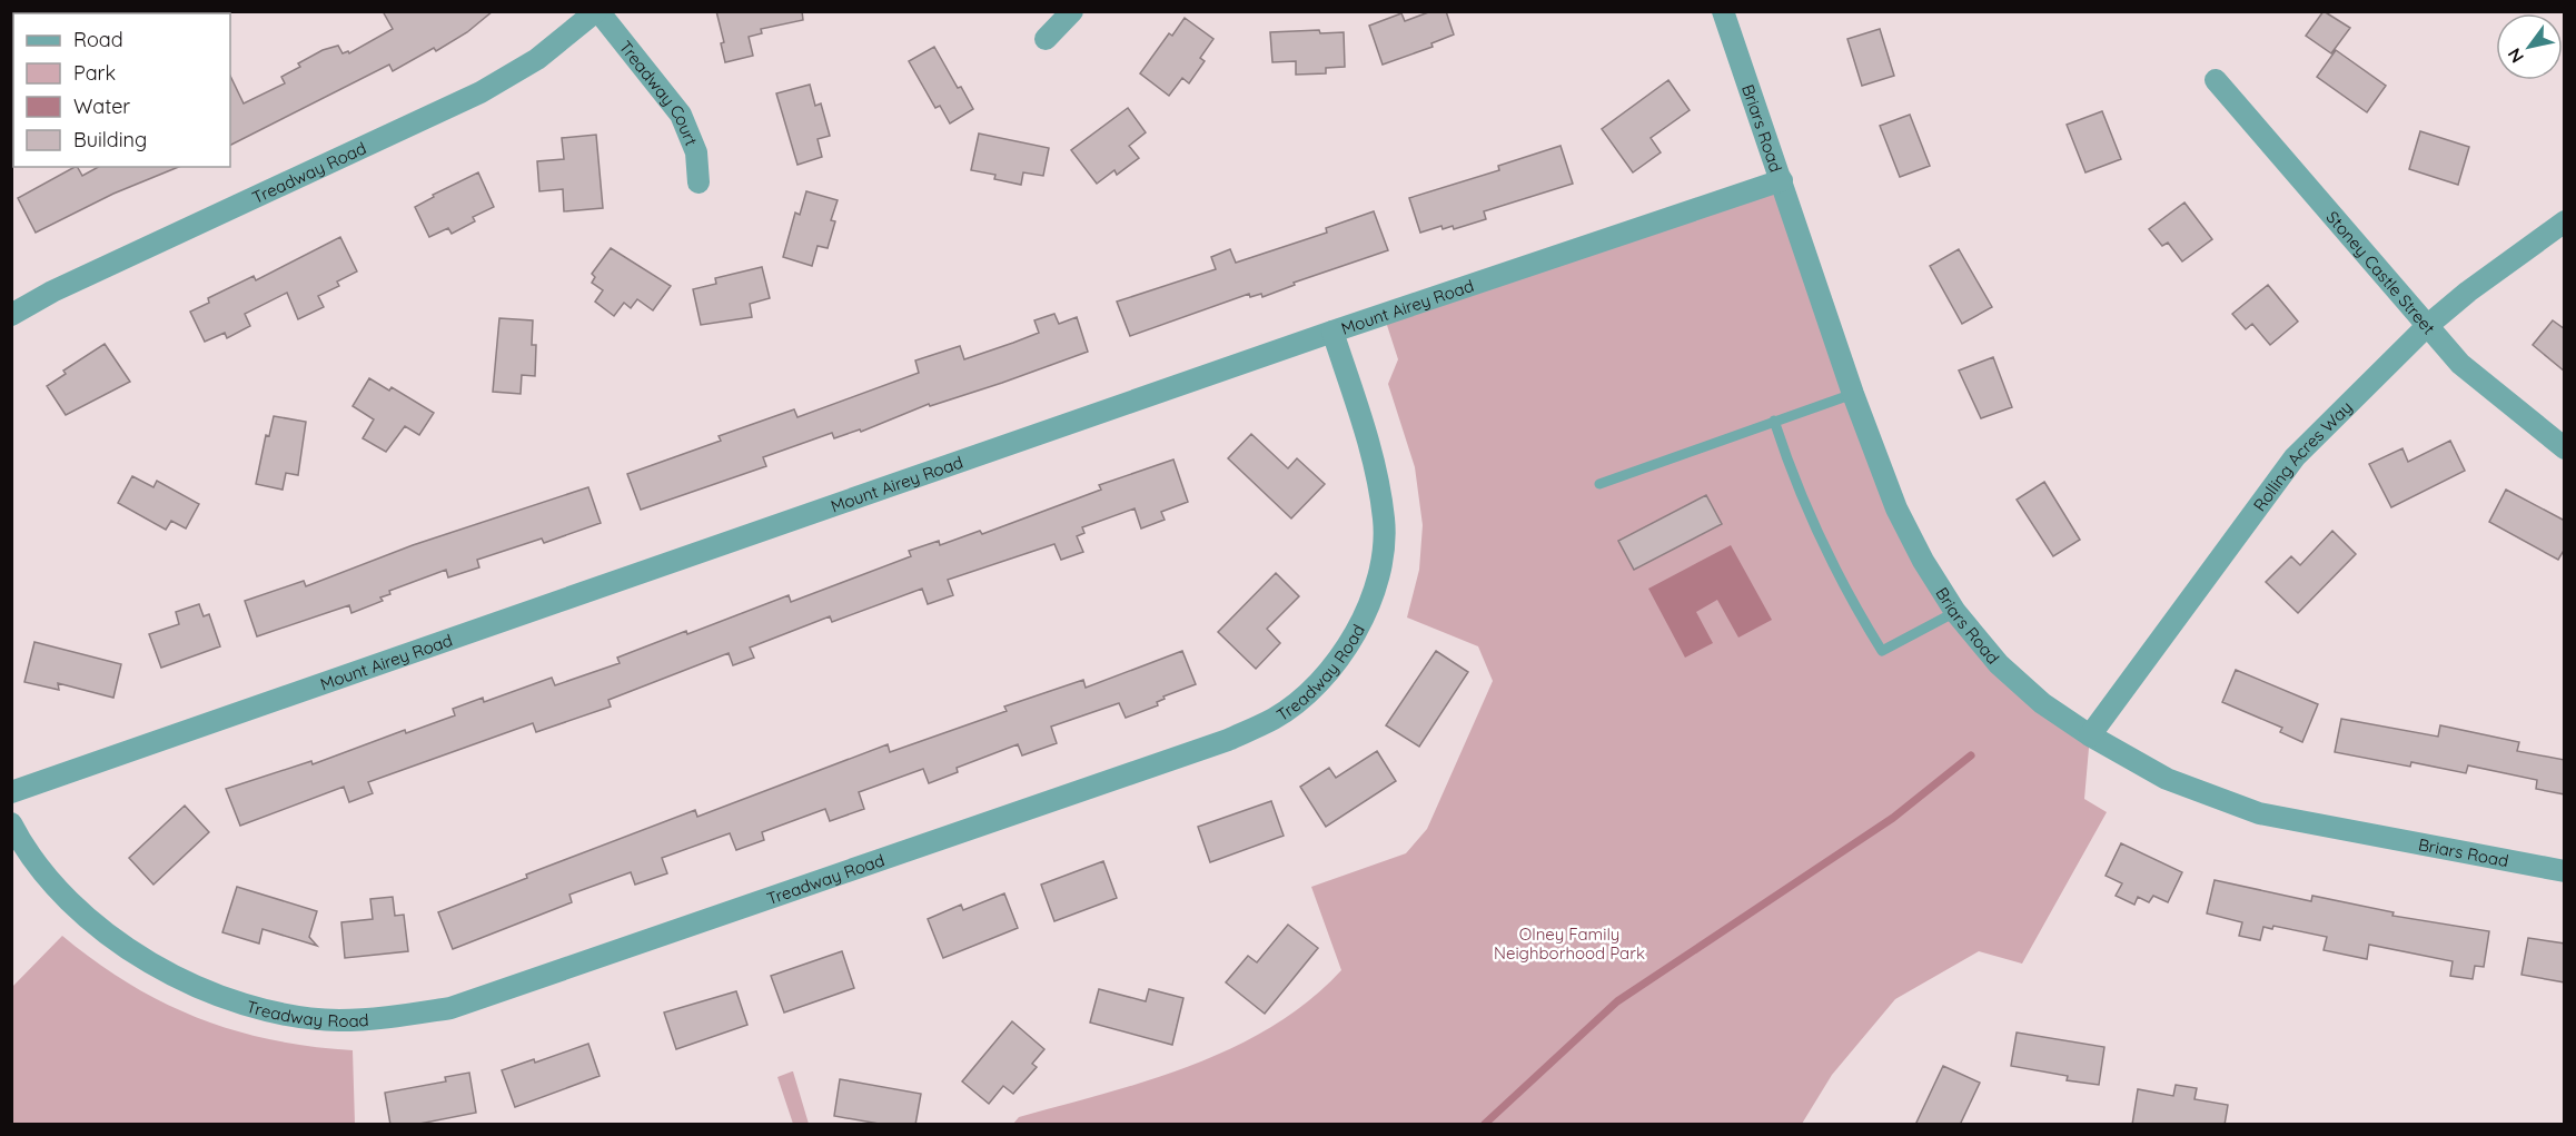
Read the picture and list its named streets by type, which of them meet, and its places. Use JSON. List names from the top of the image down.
{
  "streets": {
    "street": [
      "Treadway Court",
      "Briars Road",
      "Treadway Road",
      "Stoney Castle Street",
      "Mount Airey Road",
      "Rolling Acres Way"
    ]
  },
  "crossings": [
    ["Treadway Court", "Treadway Road"],
    ["Briars Road", "Mount Airey Road"],
    ["Briars Road", "Rolling Acres Way"],
    ["Treadway Road", "Mount Airey Road"],
    ["Stoney Castle Street", "Rolling Acres Way"]
  ],
  "parks": ["Olney Family Neighborhood Park"],
  "legend": [
    "Road",
    "Park",
    "Water",
    "Building"
  ],
  "north": "bottom left"
}
